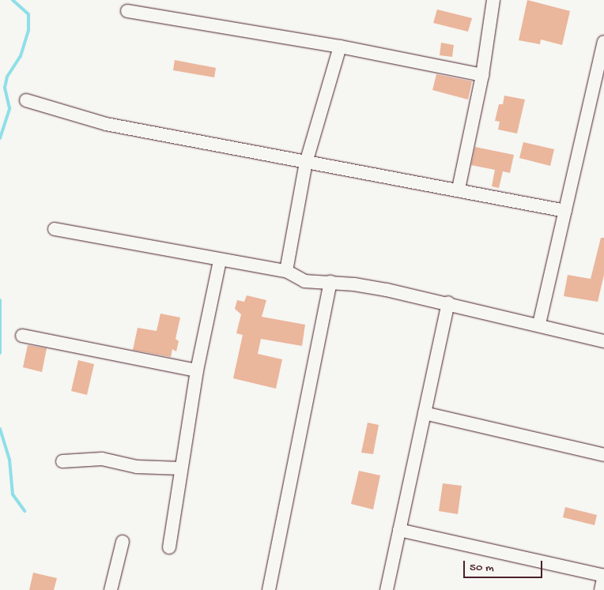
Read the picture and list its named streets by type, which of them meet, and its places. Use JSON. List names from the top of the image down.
{
  "scale_bar": "50 m"
}
